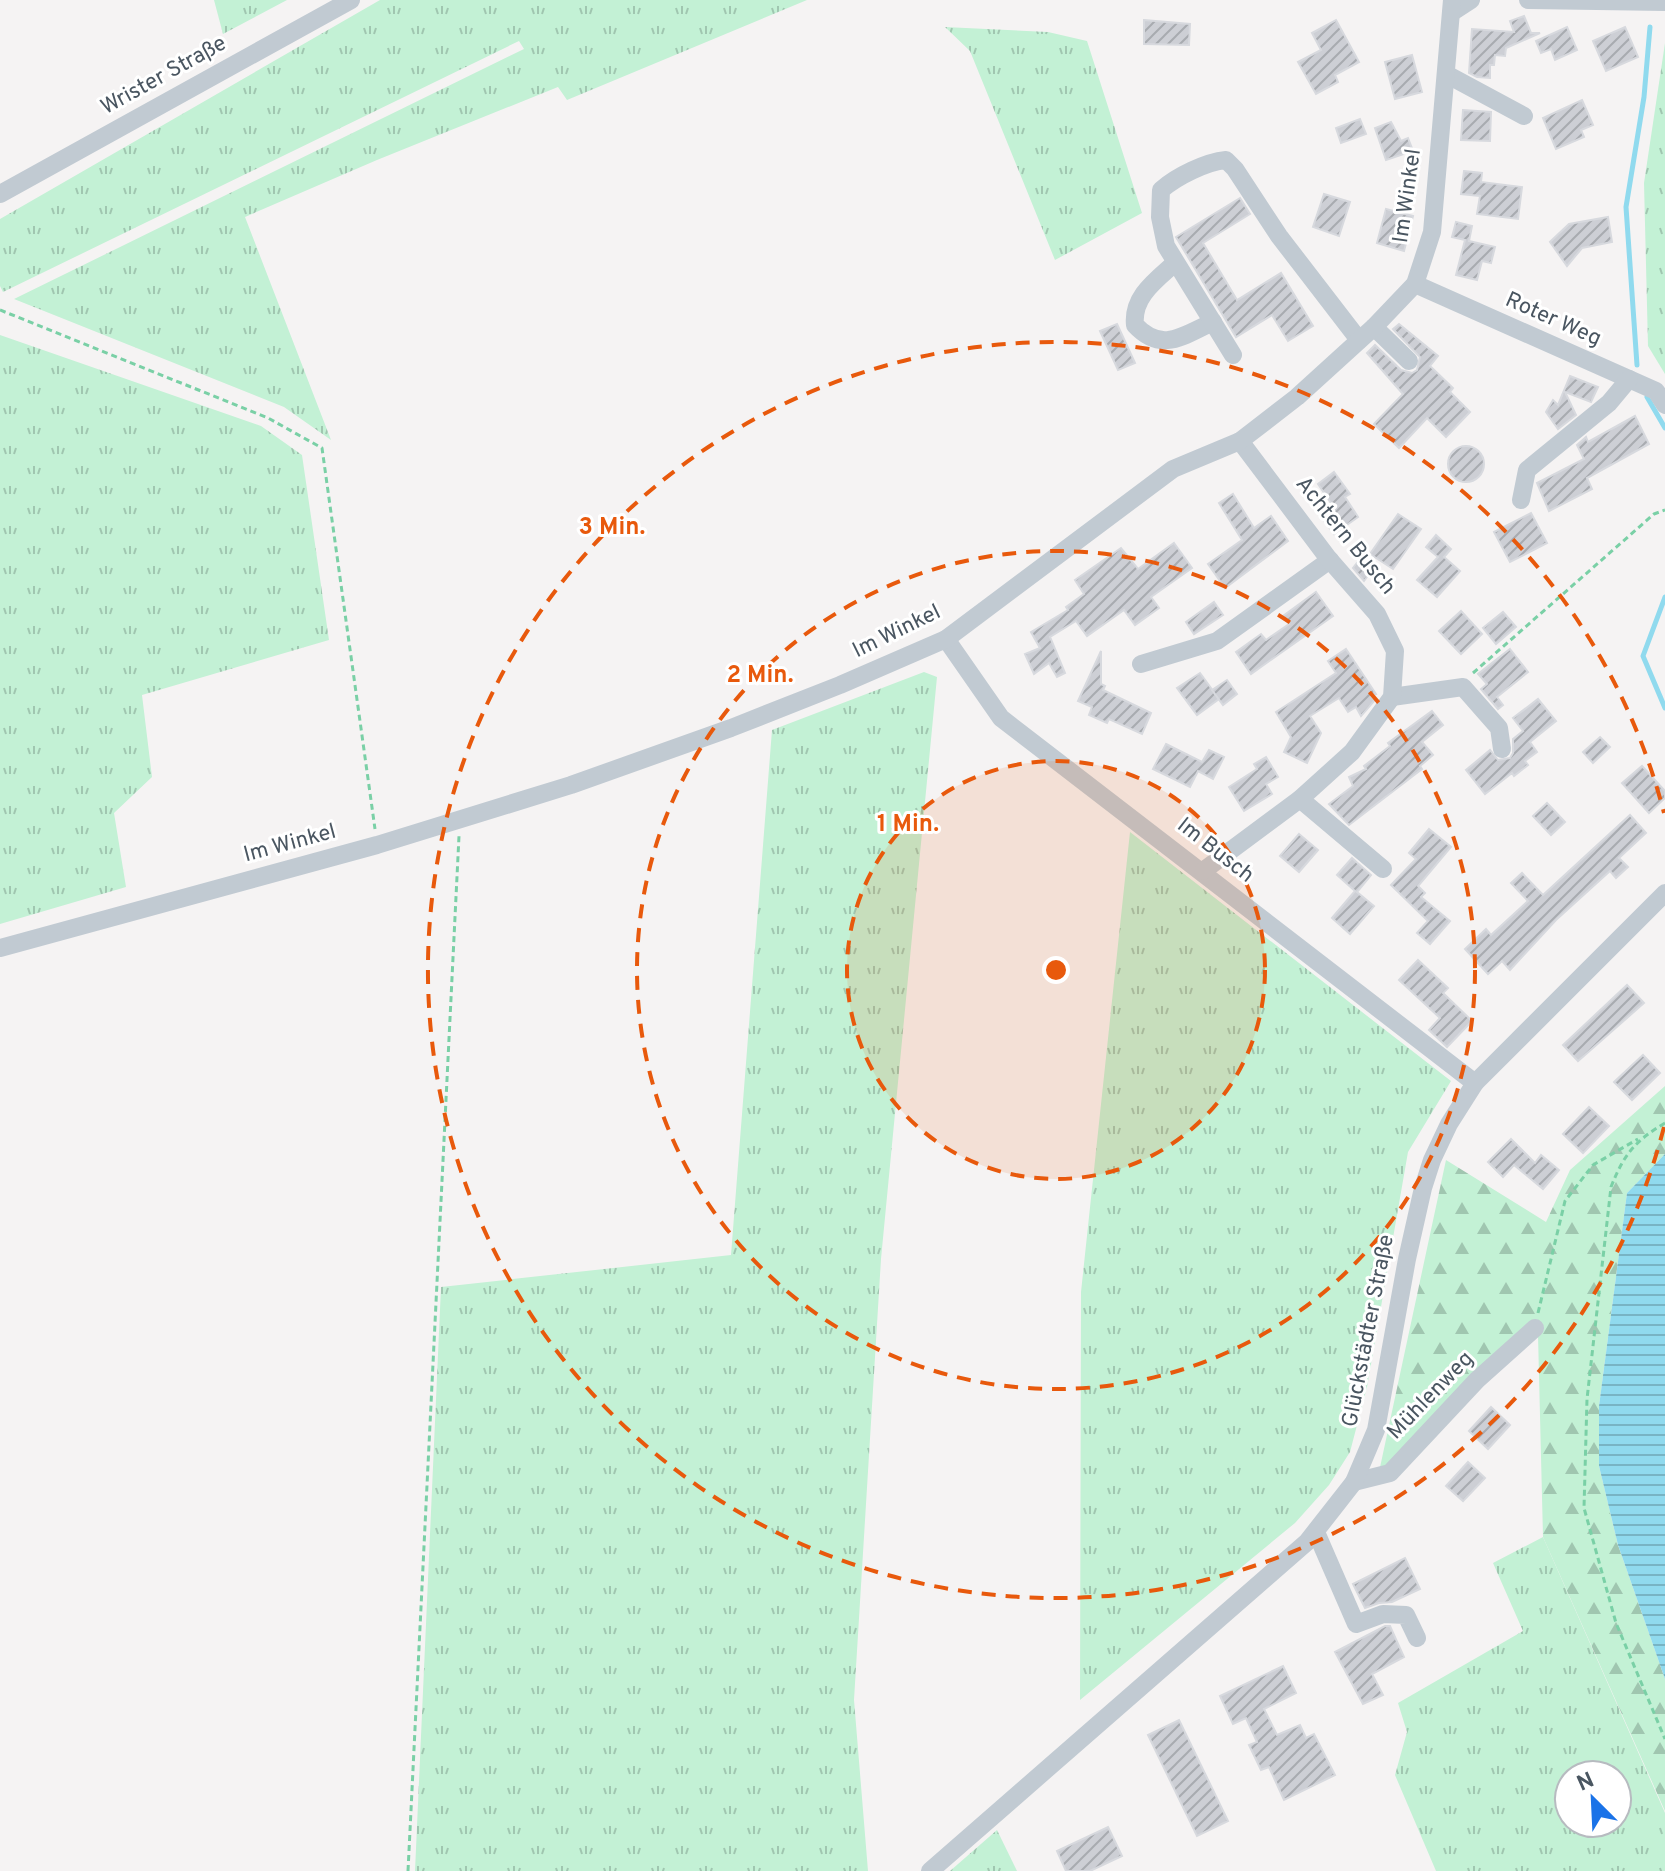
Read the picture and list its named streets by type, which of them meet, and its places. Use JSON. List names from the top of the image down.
{
  "streets": {
    "street": [
      "Wrister Straße",
      "Im Winkel",
      "Roter Weg",
      "Achtern Busch",
      "Im Busch",
      "Glückstädter Straße",
      "Mühlenweg"
    ]
  },
  "crossings": [
    ["Im Winkel", "Roter Weg"],
    ["Im Winkel", "Achtern Busch"],
    ["Im Winkel", "Im Busch"],
    ["Im Busch", "Glückstädter Straße"],
    ["Glückstädter Straße", "Mühlenweg"]
  ],
  "north": "top left",
  "rings": ["3 Min.", "2 Min.", "1 Min."]
}
